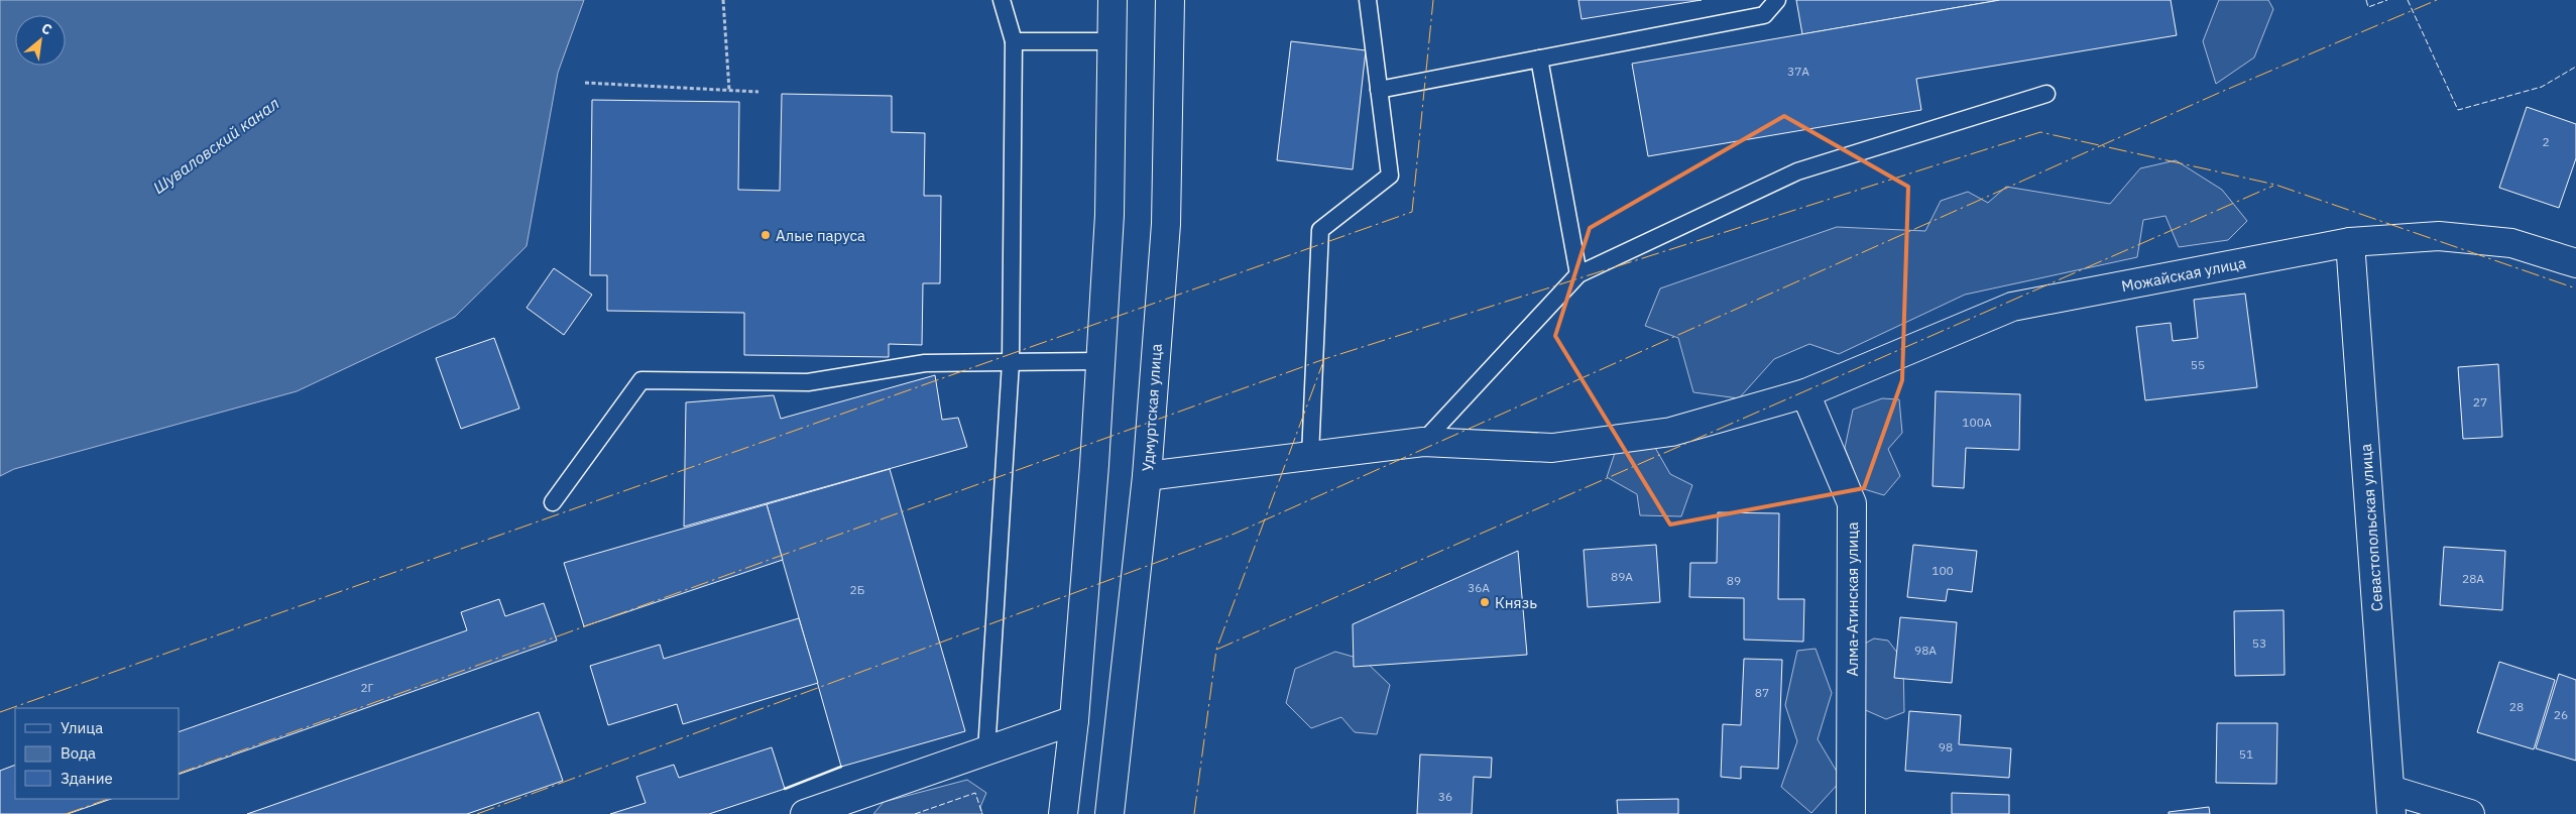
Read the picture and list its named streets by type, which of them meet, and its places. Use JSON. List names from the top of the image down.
{
  "streets": {
    "street": [
      "Можайская улица",
      "Удмуртская улица",
      "Севастопольская улица",
      "Алма-Атинская улица"
    ]
  },
  "crossings": [
    ["Можайская улица", "Удмуртская улица"],
    ["Можайская улица", "Севастопольская улица"],
    ["Можайская улица", "Алма-Атинская улица"]
  ],
  "water": ["Шуваловский канал"],
  "places": ["Алые паруса", "Князь"],
  "house_numbers": [
    "37А",
    "2",
    "55",
    "27",
    "100А",
    "100",
    "89А",
    "28А",
    "89",
    "36А",
    "2Б",
    "53",
    "98А",
    "2Г",
    "87",
    "28",
    "26",
    "98",
    "51",
    "36"
  ],
  "legend": ["Улица", "Вода", "Здание"],
  "north": "top right"
}
